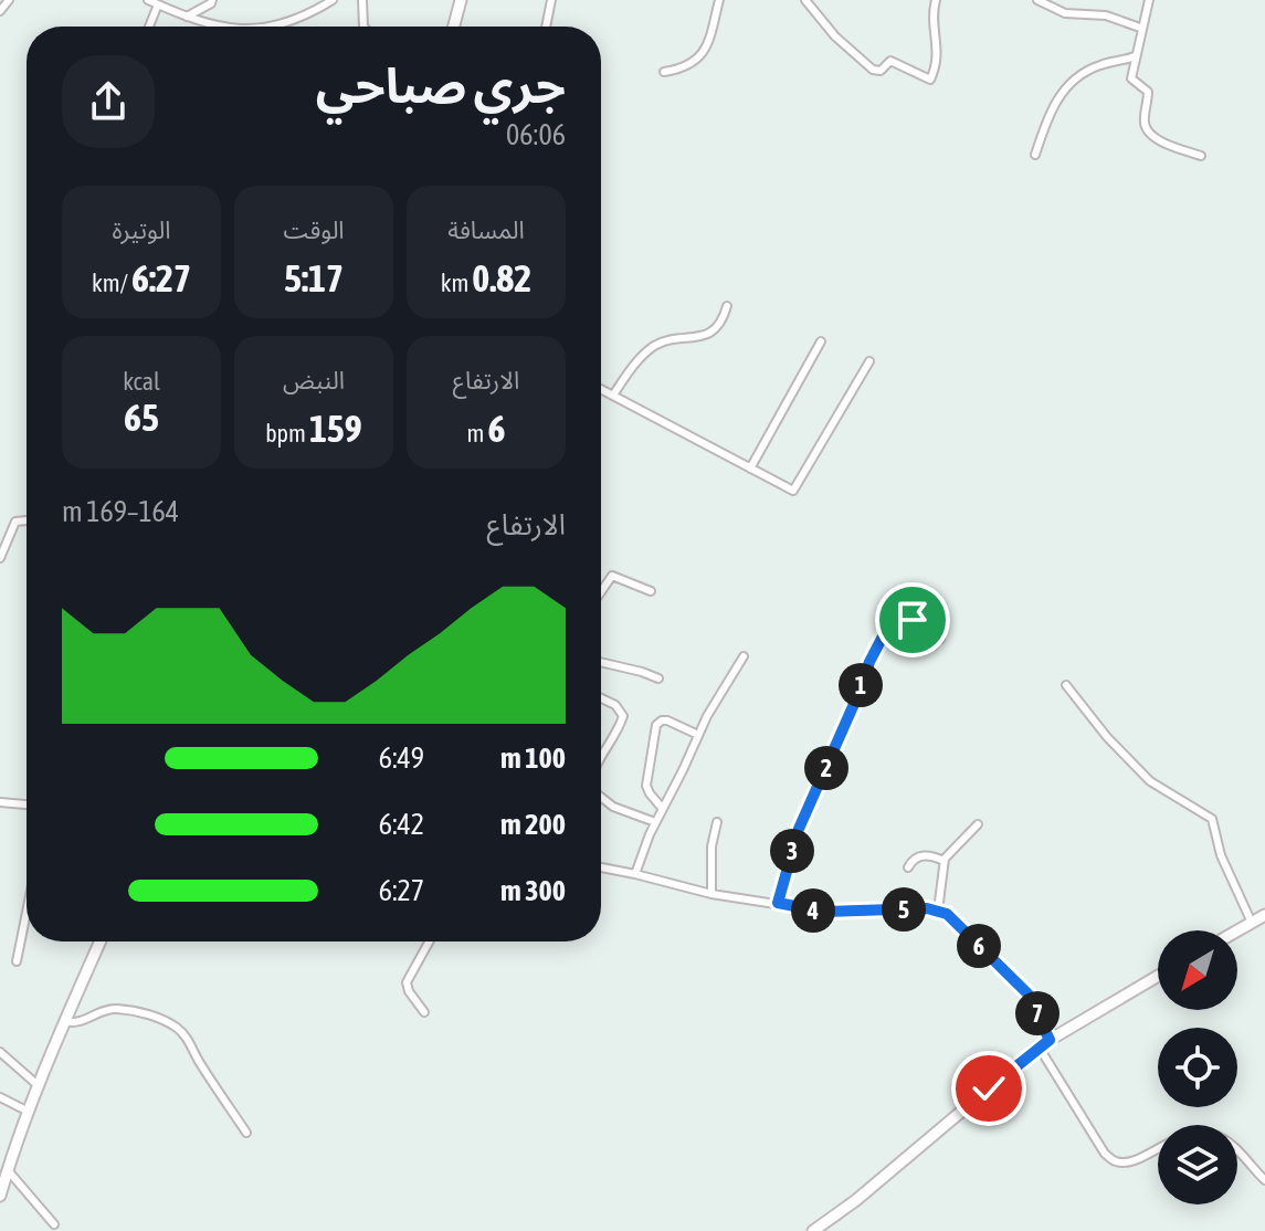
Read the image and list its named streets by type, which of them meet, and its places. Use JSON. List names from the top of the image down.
{
  "north": "bottom left",
  "page": {
    "heading": ["جري صباحي", "06:06"],
    "stats": [
      ["المسافة", "0.82 km"],
      ["الوقت", "5:17"],
      ["الوتيرة", "6:27 /km"],
      ["الارتفاع", "6 m"],
      ["النبض", "159 bpm"],
      ["kcal", "65"]
    ],
    "chart": ["الارتفاع", "164–169 m"],
    "pins": [
      "1",
      "2",
      "3",
      "5",
      "4",
      "6",
      "7"
    ],
    "list": [
      {
        "name": "100 m",
        "note": "6:49"
      },
      {
        "name": "200 m",
        "note": "6:42"
      },
      {
        "name": "300 m",
        "note": "6:27"
      }
    ]
  }
}
